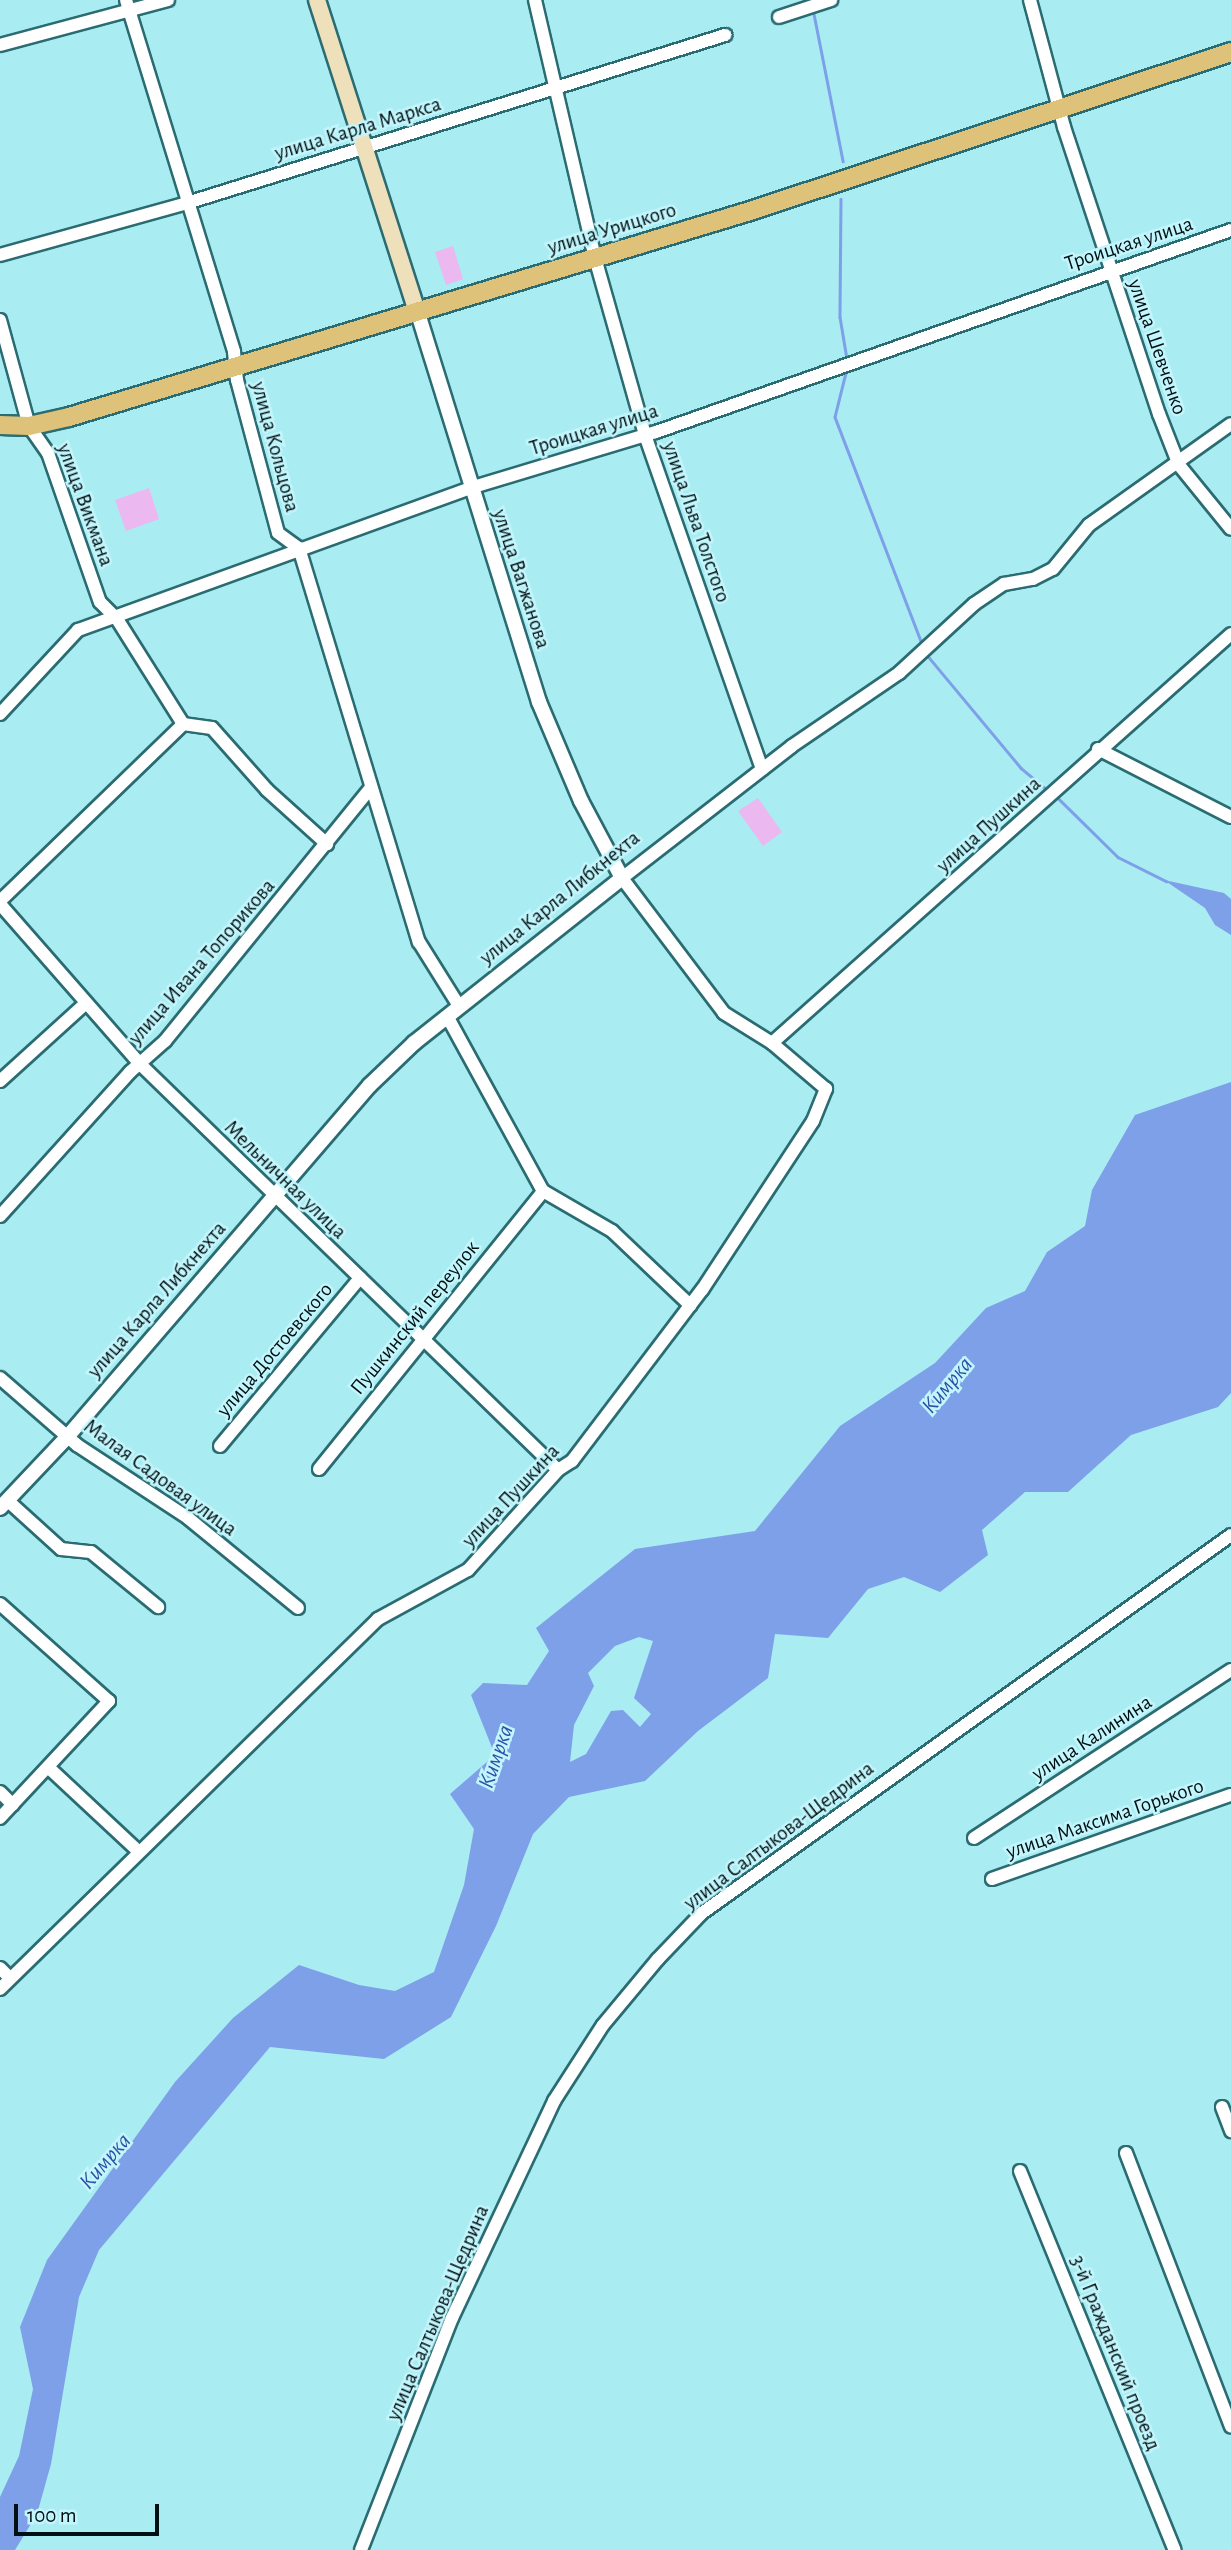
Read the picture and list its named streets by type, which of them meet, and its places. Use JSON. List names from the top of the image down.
{
  "streets": {
    "main road": ["улица Урицкого", "улица Вагжанова"],
    "street": [
      "улица Карла Маркса",
      "Троицкая улица",
      "улица Шевченко",
      "улица Кольцова",
      "улица Викмана",
      "улица Льва Толстого",
      "улица Пушкина",
      "улица Карла Либкнехта",
      "улица Ивана Топорикова",
      "Мельничная улица",
      "Пушкинский переулок",
      "улица Достоевского",
      "Малая Садовая улица",
      "улица Калинина",
      "улица Максима Горького",
      "улица Салтыкова-Щедрина",
      "3-й Гражданский проезд"
    ]
  },
  "crossings": [
    ["улица Карла Маркса", "улица Кольцова"],
    ["улица Карла Маркса", "улица Льва Толстого"],
    ["улица Карла Маркса", "улица Вагжанова"],
    ["улица Урицкого", "улица Шевченко"],
    ["улица Урицкого", "улица Кольцова"],
    ["улица Урицкого", "улица Викмана"],
    ["улица Урицкого", "улица Льва Толстого"],
    ["улица Урицкого", "улица Вагжанова"],
    ["Троицкая улица", "улица Шевченко"],
    ["Троицкая улица", "улица Кольцова"],
    ["Троицкая улица", "улица Викмана"],
    ["Троицкая улица", "улица Льва Толстого"],
    ["Троицкая улица", "улица Вагжанова"],
    ["улица Шевченко", "улица Карла Либкнехта"],
    ["улица Кольцова", "улица Карла Либкнехта"],
    ["улица Кольцова", "улица Ивана Топорикова"],
    ["улица Льва Толстого", "улица Карла Либкнехта"],
    ["улица Вагжанова", "улица Пушкина"],
    ["улица Вагжанова", "улица Карла Либкнехта"],
    ["улица Пушкина", "Мельничная улица"],
    ["улица Карла Либкнехта", "Мельничная улица"],
    ["улица Карла Либкнехта", "Малая Садовая улица"],
    ["улица Ивана Топорикова", "Мельничная улица"],
    ["Мельничная улица", "Пушкинский переулок"],
    ["Мельничная улица", "улица Достоевского"]
  ],
  "water": ["Кимрка"],
  "scale_bar": "100 m"
}
